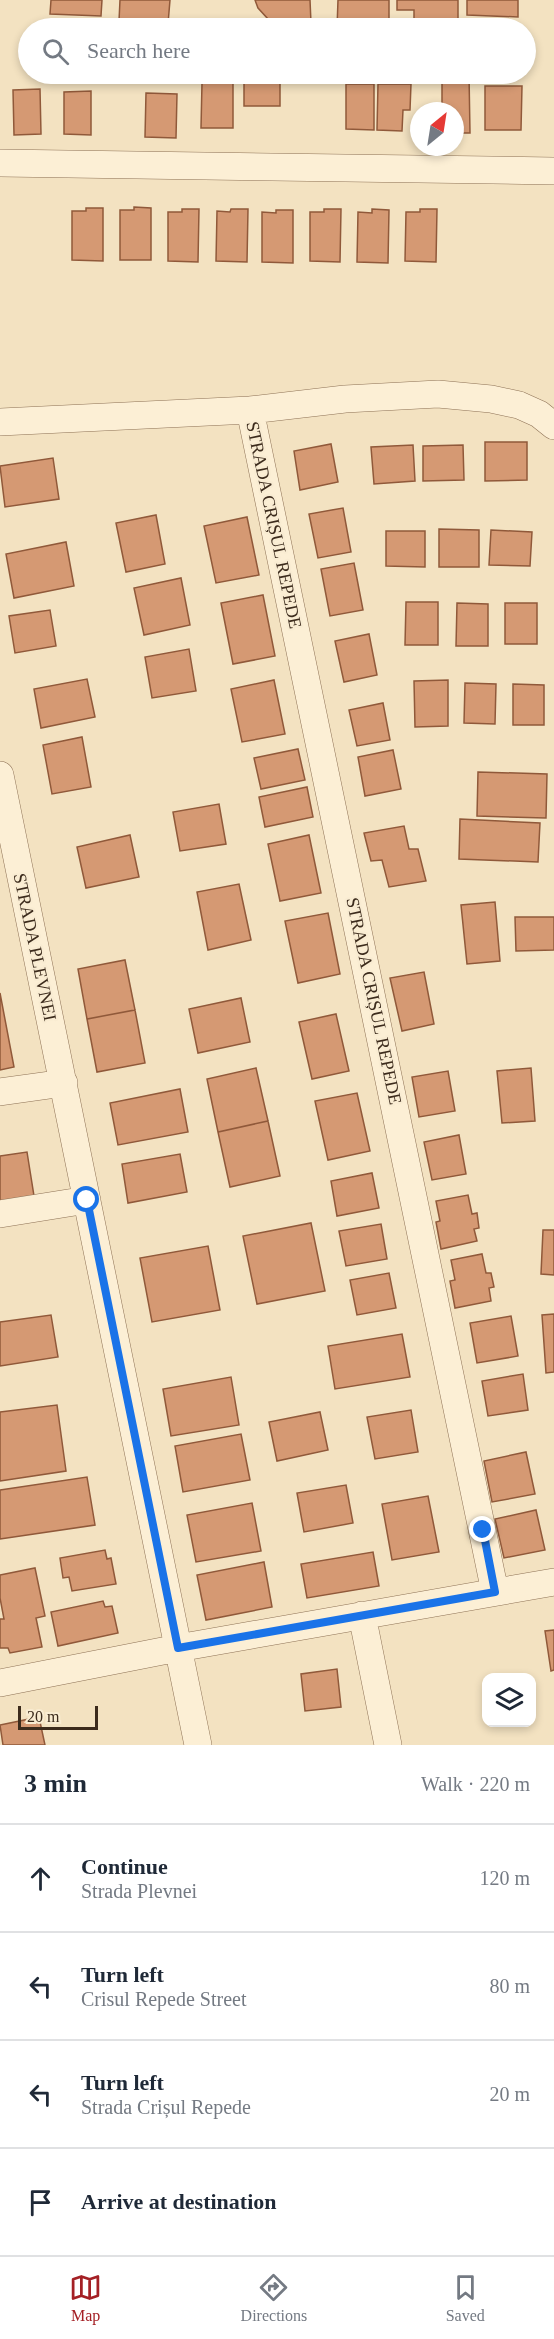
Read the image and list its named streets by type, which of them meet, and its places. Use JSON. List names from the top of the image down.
{
  "streets": {
    "street": ["STRADA CRIȘUL REPEDE", "STRADA PLEVNEI"]
  },
  "scale_bar": "20 m",
  "north": "top right",
  "page": {
    "search": "Search here",
    "scale": "20 m",
    "heading": ["3 min", "Walk · 220 m"],
    "list": [
      ["Continue", "Strada Plevnei", "120 m"],
      ["Turn left", "Crisul Repede Street", "80 m"],
      ["Turn left", "Strada Crișul Repede", "20 m"],
      "Arrive at destination"
    ],
    "nav": ["Map", "Directions", "Saved"]
  }
}
